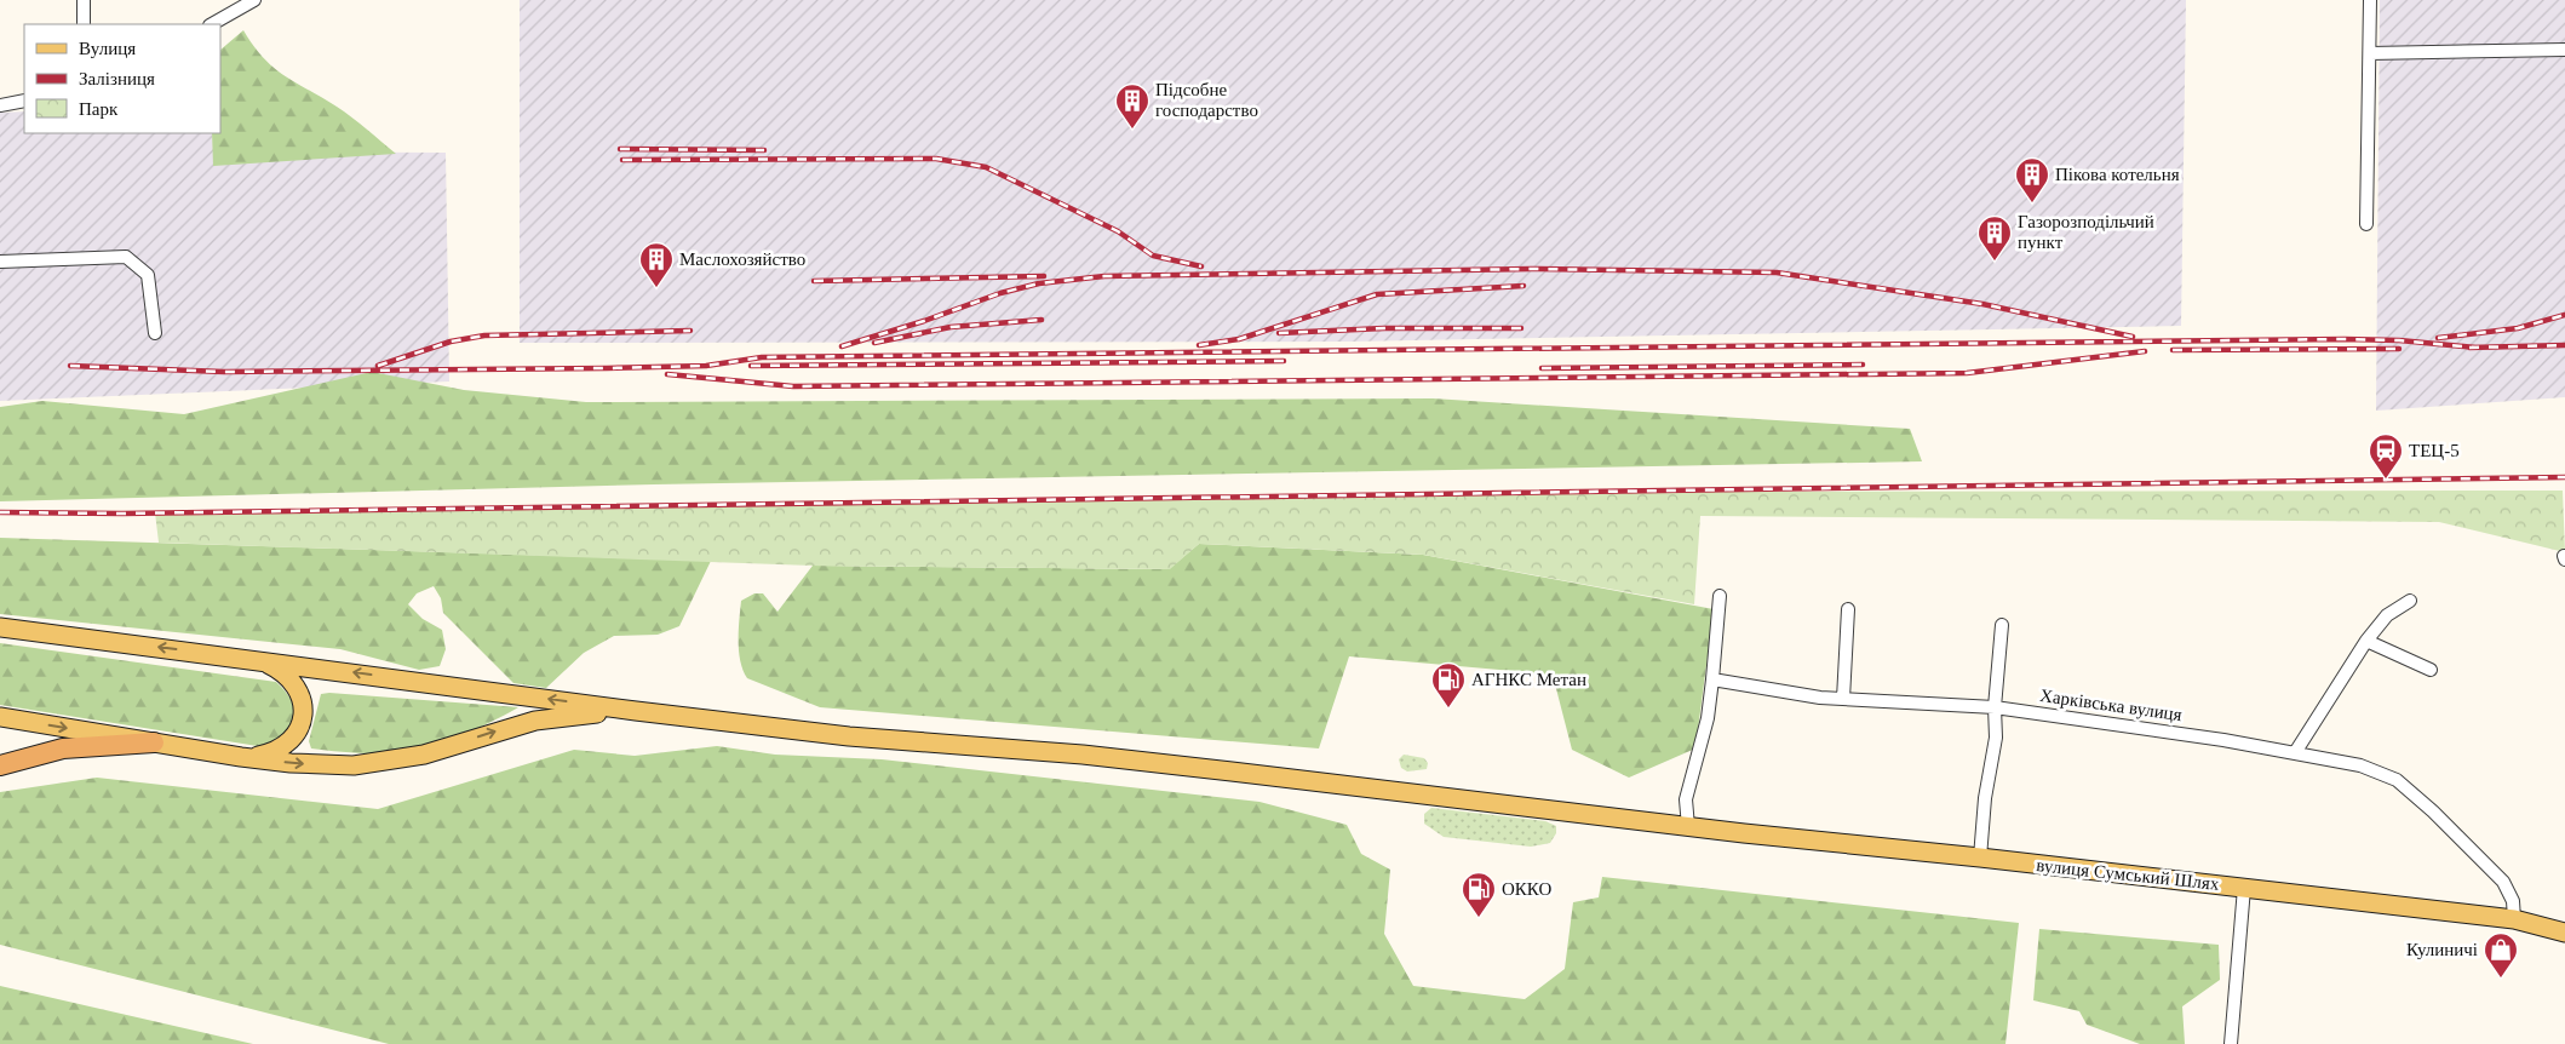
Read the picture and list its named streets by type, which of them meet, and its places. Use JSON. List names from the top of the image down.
{
  "streets": {
    "main road": ["вулиця Сумський Шлях"],
    "street": ["Харківська вулиця"]
  },
  "crossings": [
    ["Харківська вулиця", "вулиця Сумський Шлях"]
  ],
  "places": {
    "building": [
      "Підсобне господарство",
      "Пікова котельня",
      "Газорозподільчий пункт",
      "Маслохозяйство"
    ],
    "station": ["ТЕЦ-5"],
    "fuel station": ["АГНКС Метан", "ОККО"],
    "shop": ["Кулиничі"]
  },
  "legend": ["Вулиця", "Залізниця", "Парк"]
}
